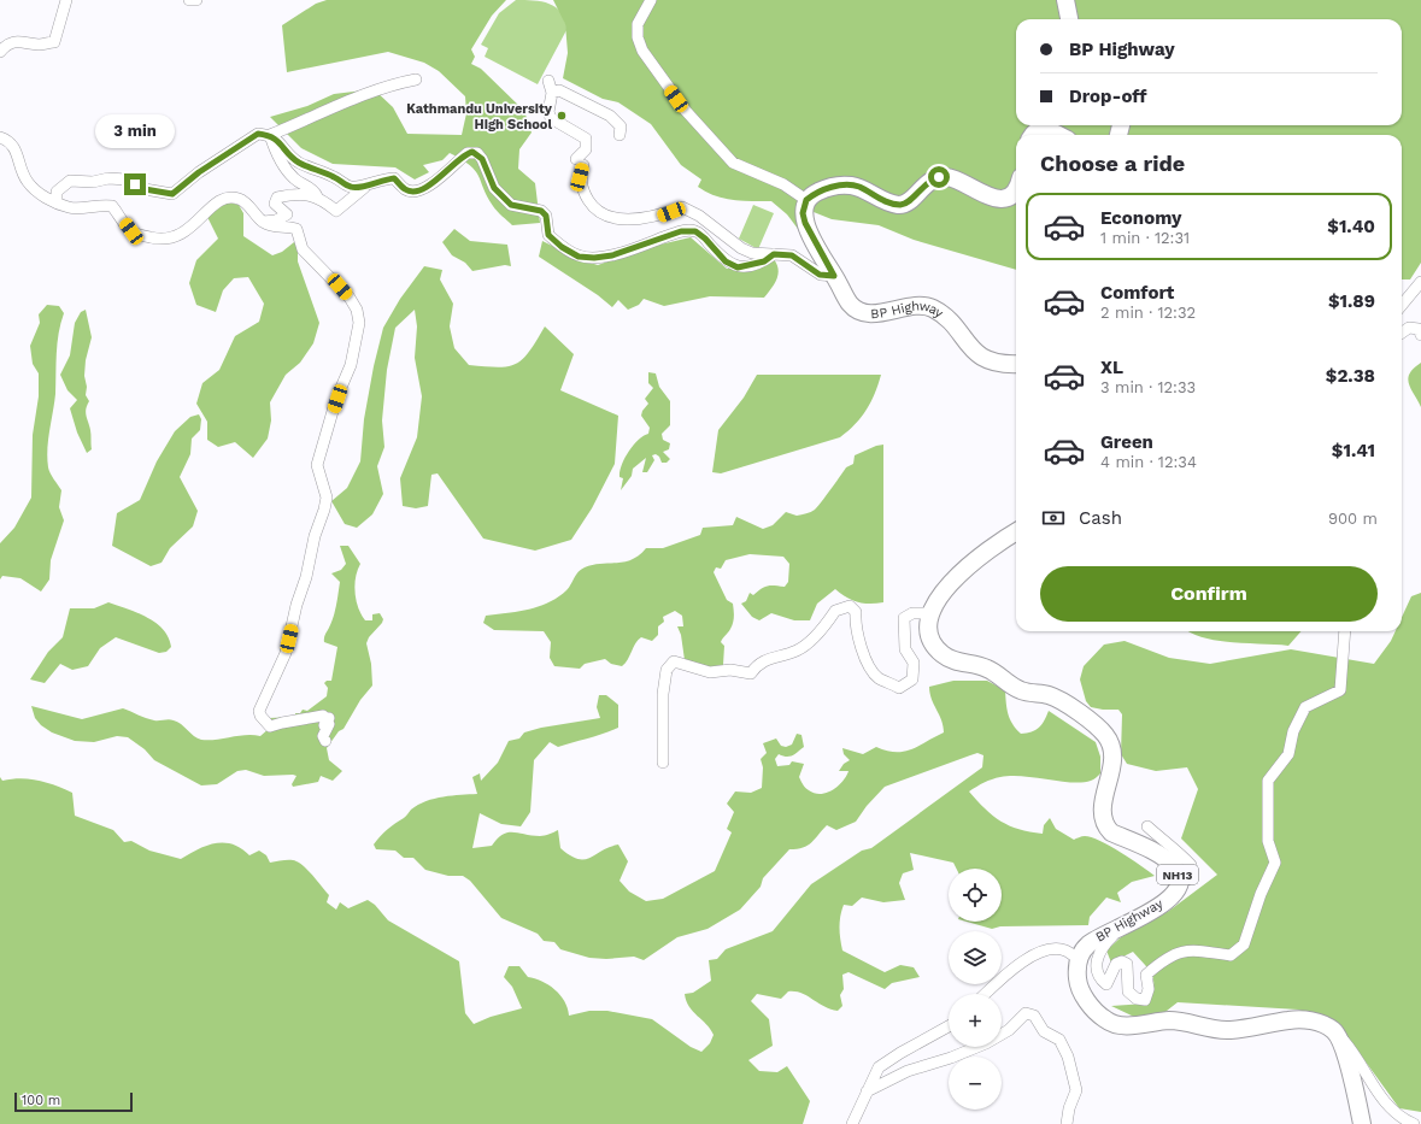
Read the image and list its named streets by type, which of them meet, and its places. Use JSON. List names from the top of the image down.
{
  "streets": {
    "highway": ["BP Highway", "NH13"]
  },
  "crossings": [
    ["BP Highway", "NH13"]
  ],
  "places": ["Kathmandu University High School"],
  "scale_bar": "100 m",
  "page": {
    "banner": ["BP Highway", "Drop-off"],
    "bubble": "3 min",
    "heading": "Choose a ride",
    "list": [
      {
        "name": "Economy",
        "note": "1 min · 12:31",
        "value": "$1.40"
      },
      {
        "name": "Comfort",
        "note": "2 min · 12:32",
        "value": "$1.89"
      },
      {
        "name": "XL",
        "note": "3 min · 12:33",
        "value": "$2.38"
      },
      {
        "name": "Green",
        "note": "4 min · 12:34",
        "value": "$1.41"
      }
    ],
    "pay": ["Cash", "900 m"],
    "buttons": "Confirm",
    "map_buttons": ["+", "−"],
    "scale": "100 m"
  }
}
